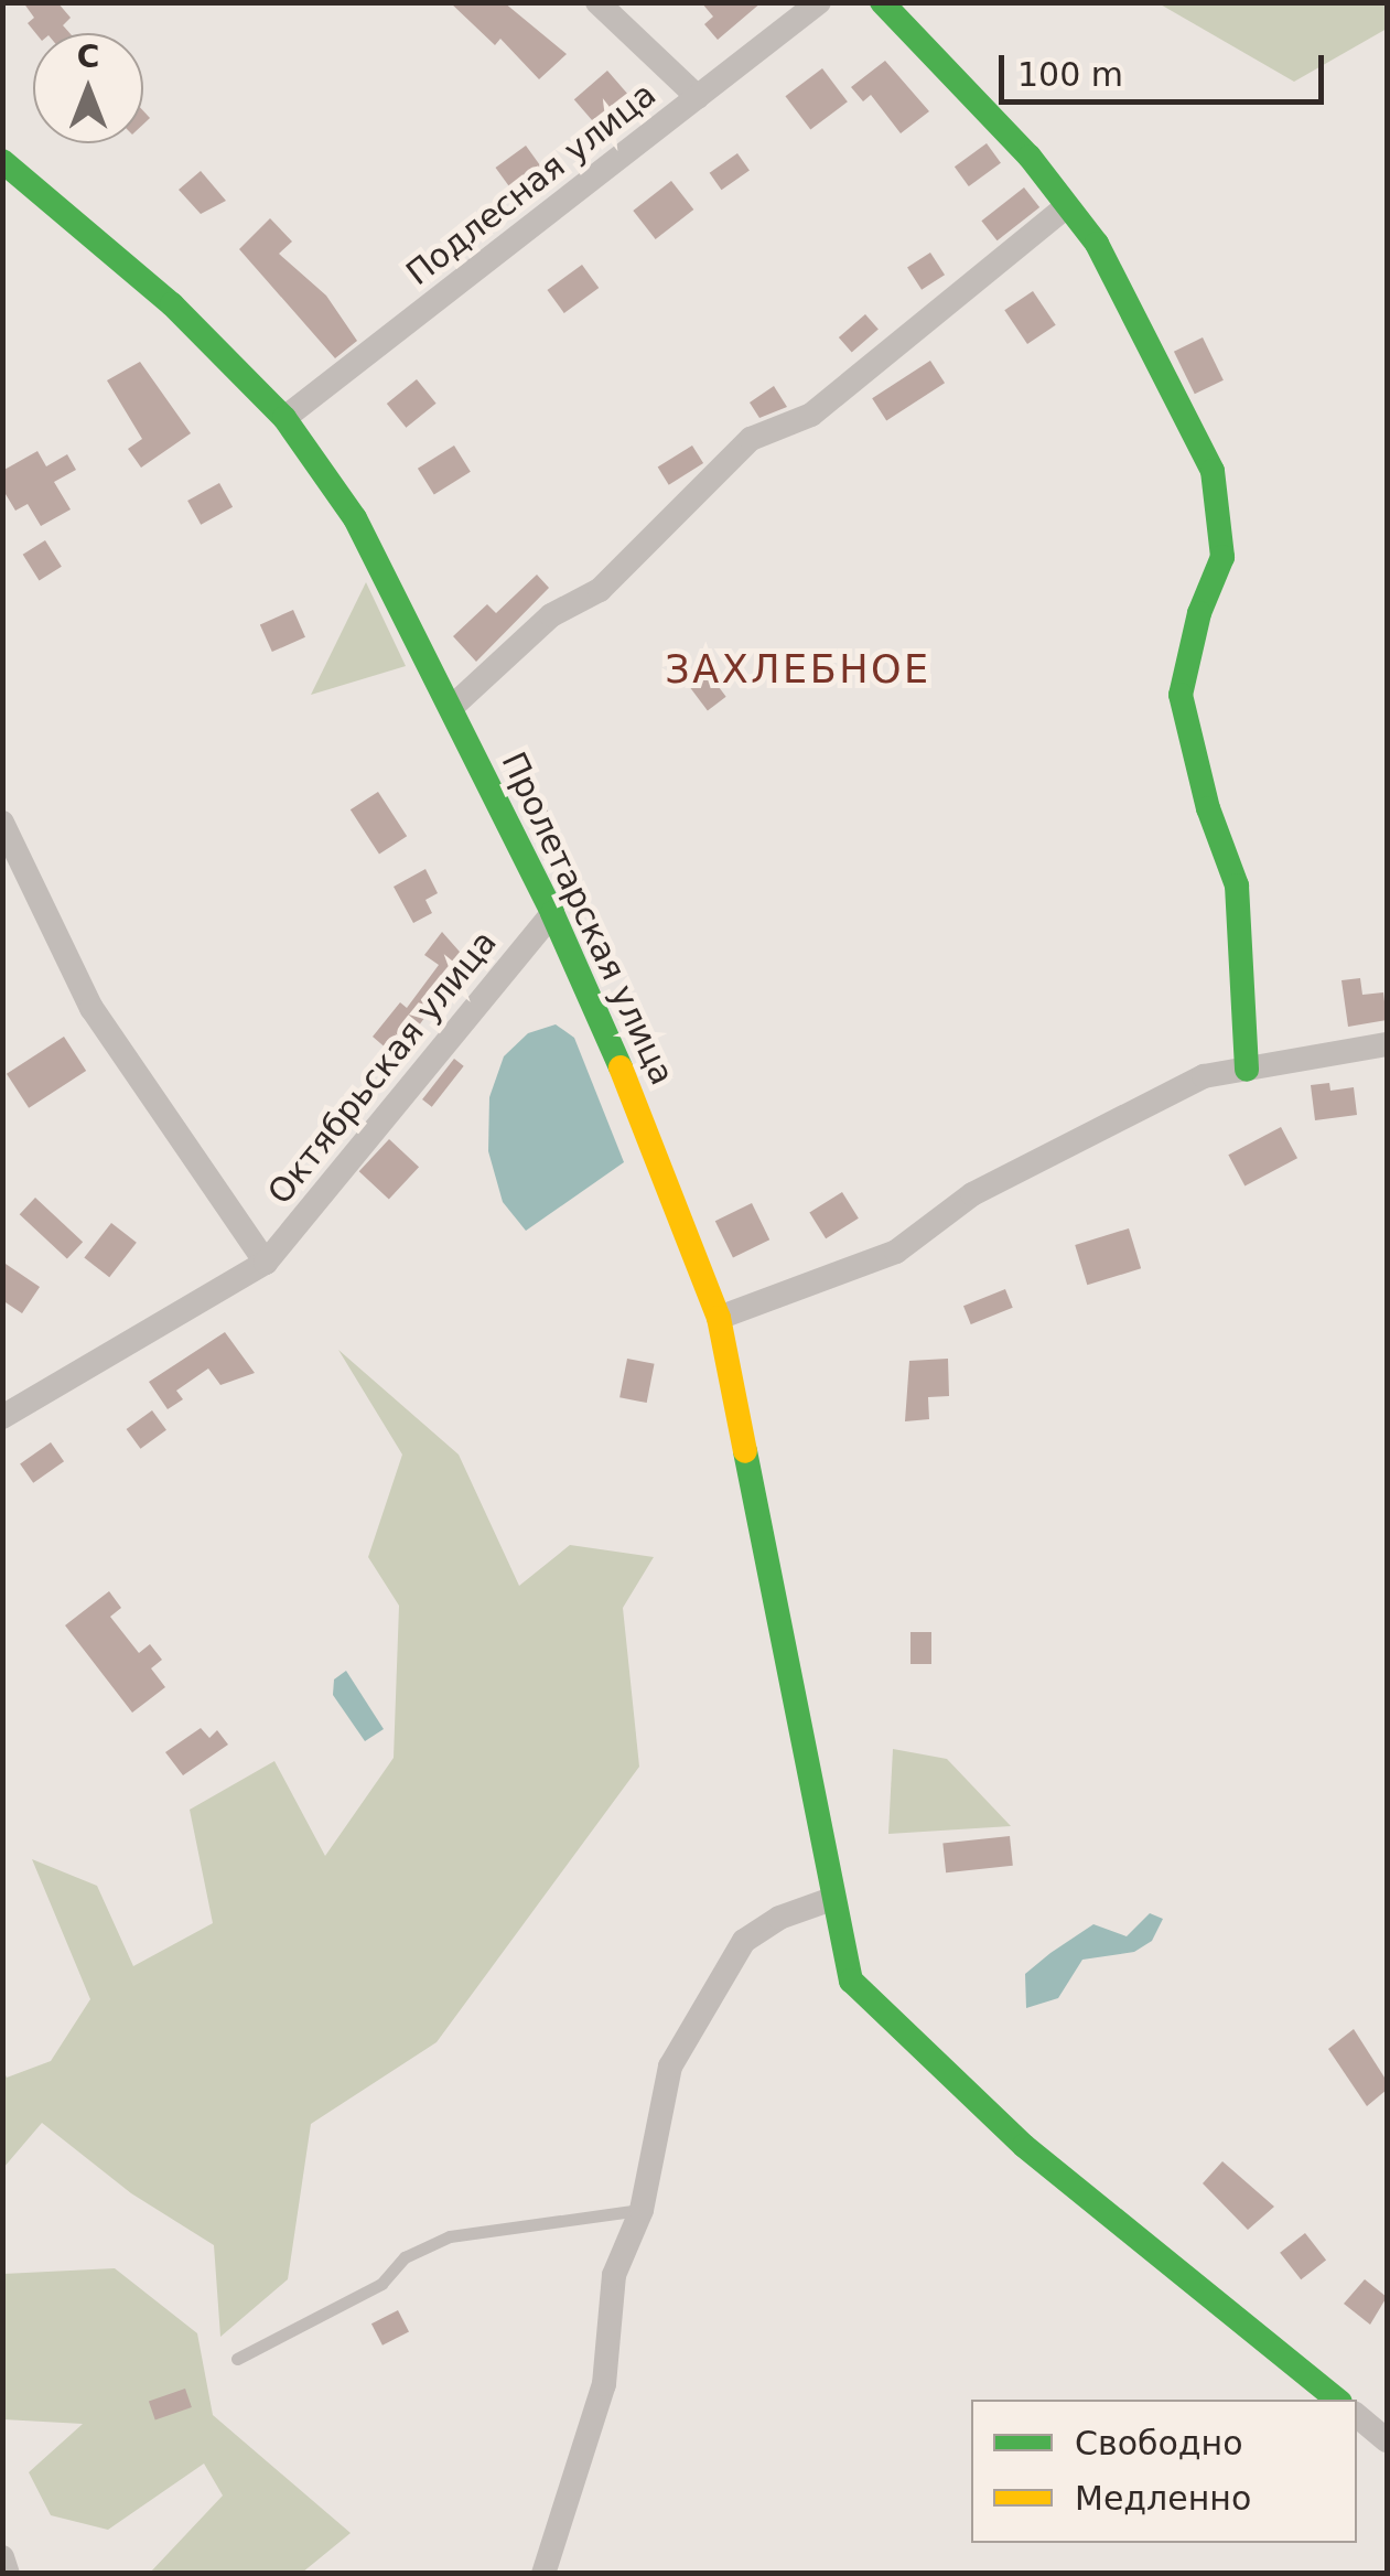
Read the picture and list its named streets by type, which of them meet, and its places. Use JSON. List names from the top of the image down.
{
  "streets": {
    "street": ["Подлесная улица", "Пролетарская улица", "Октябрьская улица"]
  },
  "crossings": [
    ["Подлесная улица", "Пролетарская улица"],
    ["Пролетарская улица", "Октябрьская улица"]
  ],
  "districts": ["ЗАХЛЕБНОЕ"],
  "legend": ["Свободно", "Медленно"],
  "scale_bar": "100 m",
  "north": "top"
}
